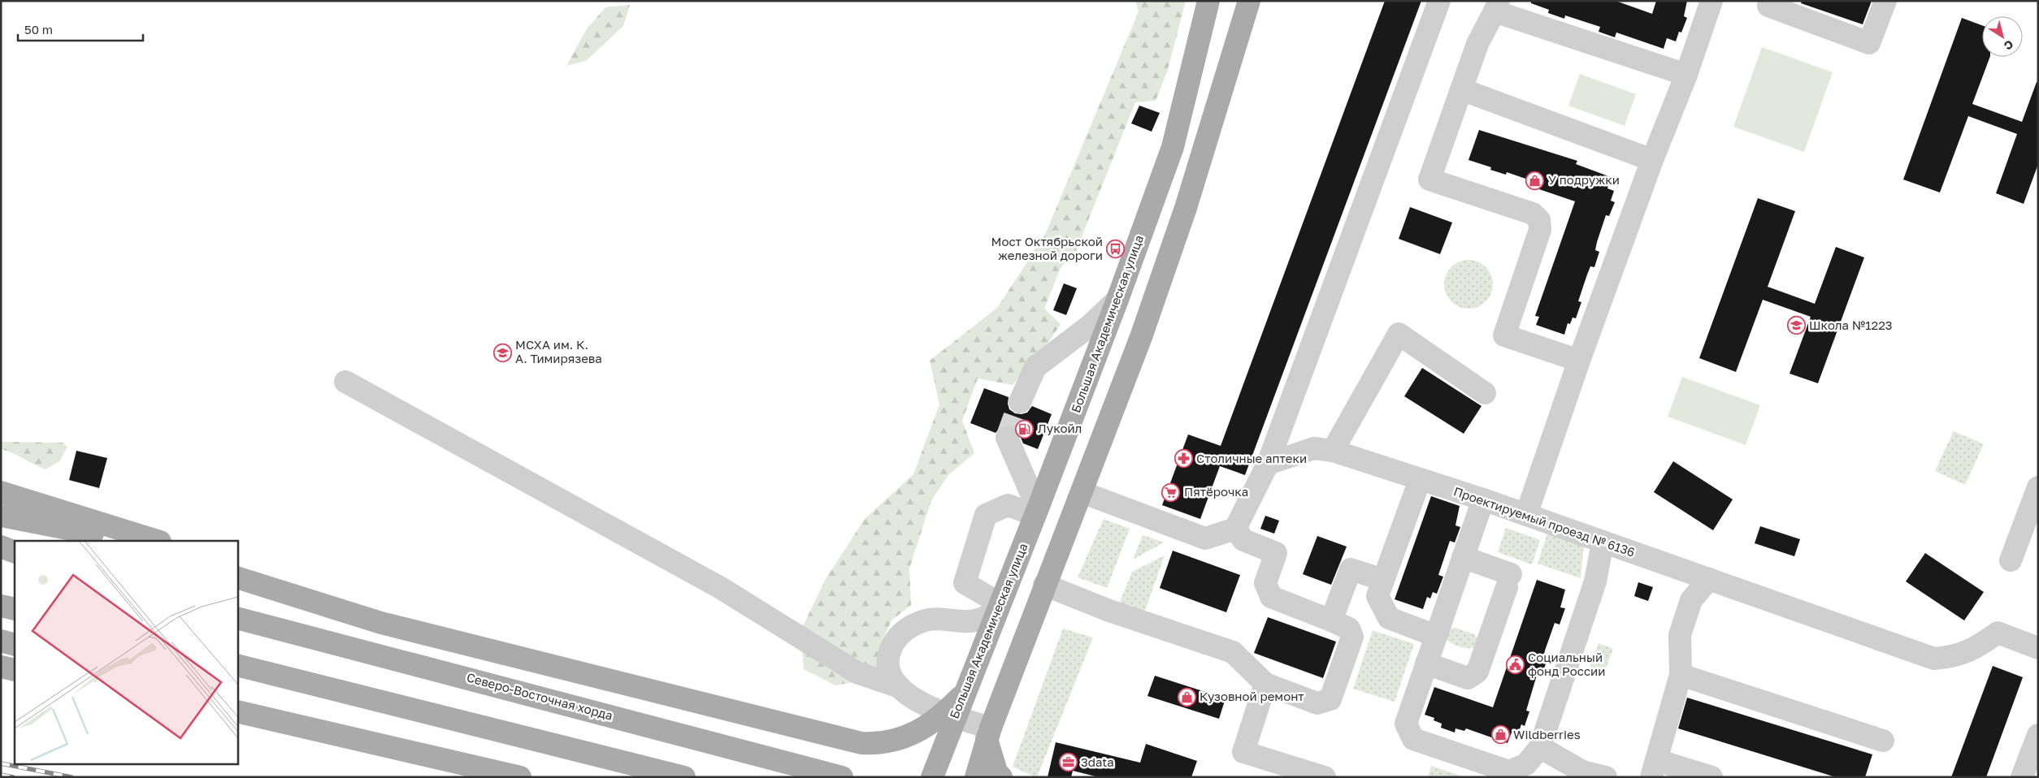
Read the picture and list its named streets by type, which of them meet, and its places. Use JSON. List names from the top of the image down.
{
  "streets": {
    "main road": ["Большая Академическая улица", "Северо-Восточная хорда"],
    "street": ["Проектируемый проезд № 6136"]
  },
  "places": {
    "shop": ["У подружки", "Кузовной ремонт", "Wildberries"],
    "bus stop": ["Мост Октябрьской железной дороги"],
    "school or university": ["Школа №1223", "МСХА им. К. А. Тимирязева"],
    "fuel station": ["Лукойл"],
    "pharmacy": ["Столичные аптеки"],
    "supermarket": ["Пятёрочка"],
    "public building": ["Социальный фонд России"],
    "office": ["3data"]
  },
  "scale_bar": "50 m",
  "north": "bottom right"
}
